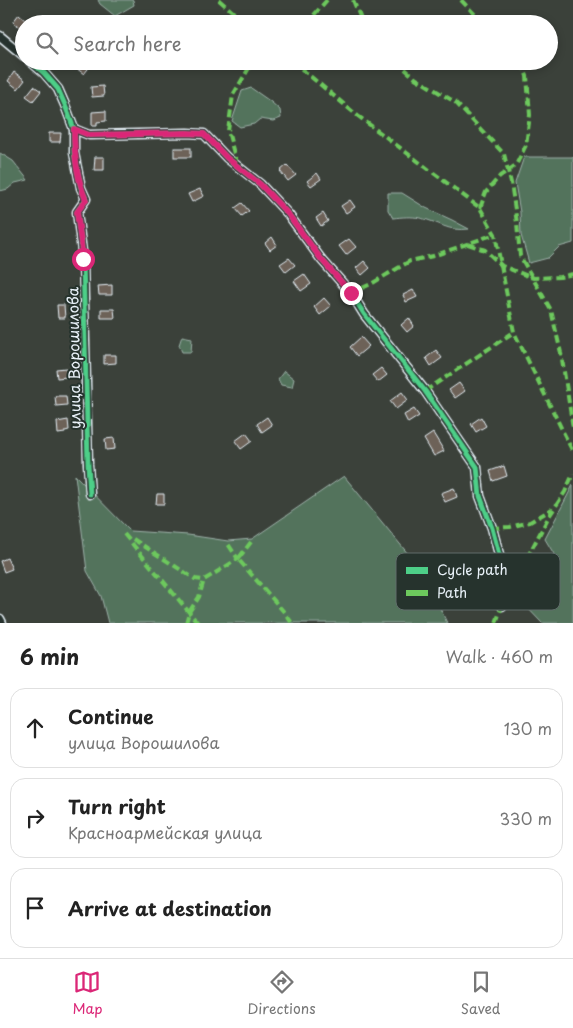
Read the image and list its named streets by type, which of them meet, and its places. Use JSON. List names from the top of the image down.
{
  "streets": {
    "street": ["улица Ворошилова"]
  },
  "legend": ["Cycle path", "Path"],
  "page": {
    "search": "Search here",
    "heading": ["6 min", "Walk · 460 m"],
    "list": [
      ["Continue", "улица Ворошилова", "130 m"],
      ["Turn right", "Красноармейская улица", "330 m"],
      "Arrive at destination"
    ],
    "nav": ["Map", "Directions", "Saved"]
  }
}
